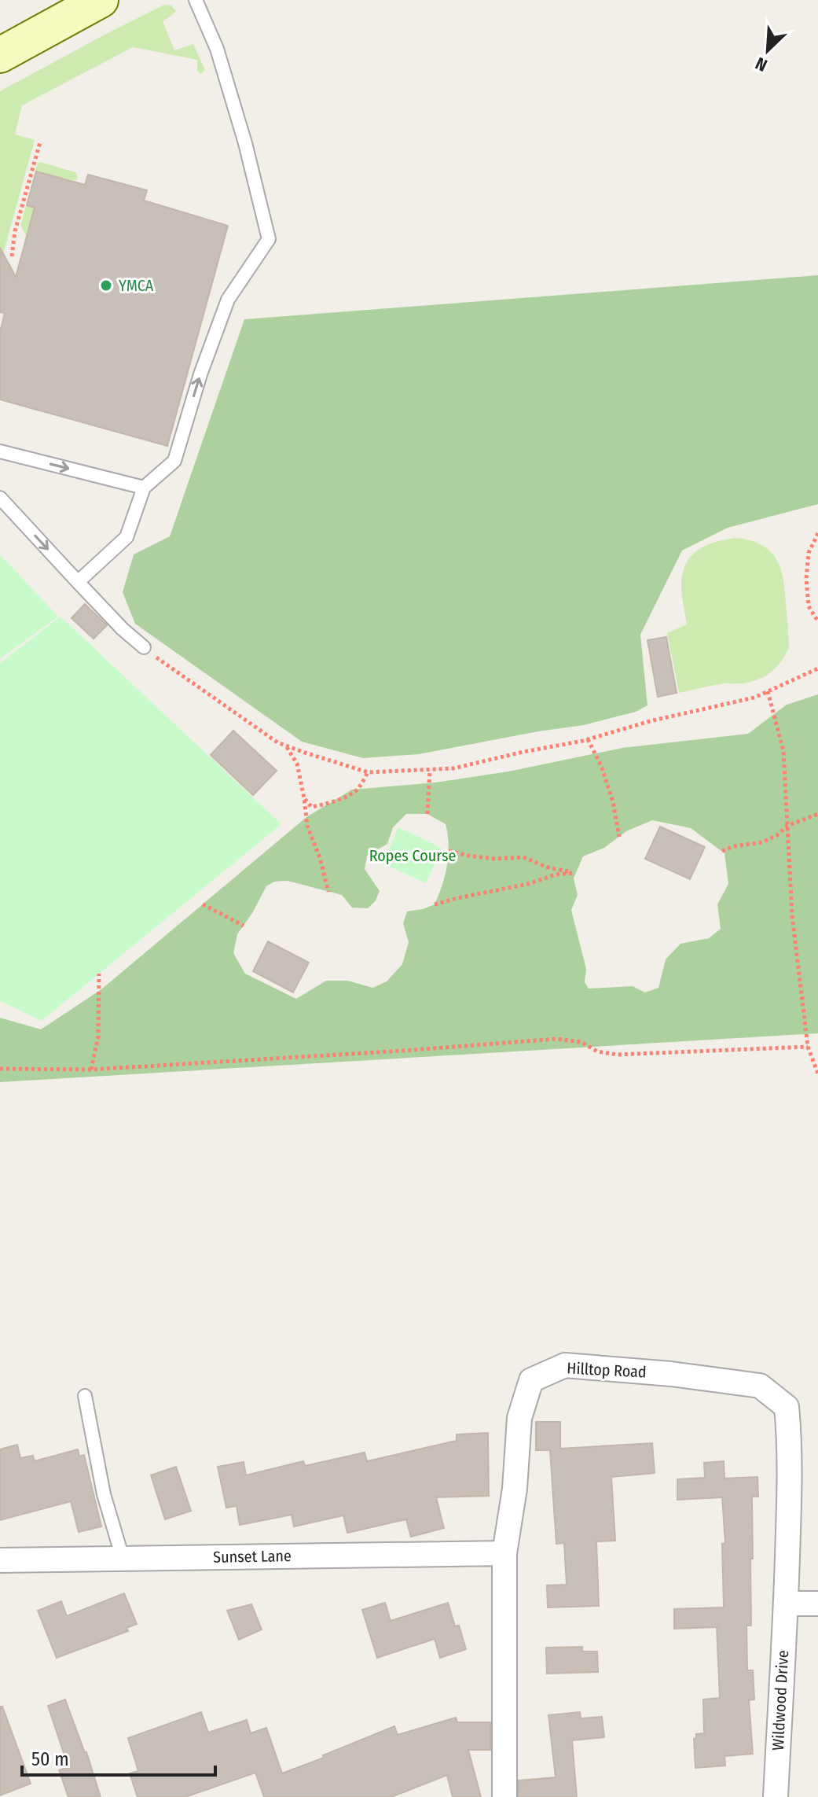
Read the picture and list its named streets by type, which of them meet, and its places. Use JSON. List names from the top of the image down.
{
  "streets": {
    "street": ["Hilltop Road", "Sunset Lane", "Wildwood Drive"]
  },
  "crossings": [
    ["Hilltop Road", "Sunset Lane"],
    ["Hilltop Road", "Wildwood Drive"]
  ],
  "parks": ["Ropes Course"],
  "places": ["YMCA"],
  "scale_bar": "50 m",
  "north": "bottom left"
}
